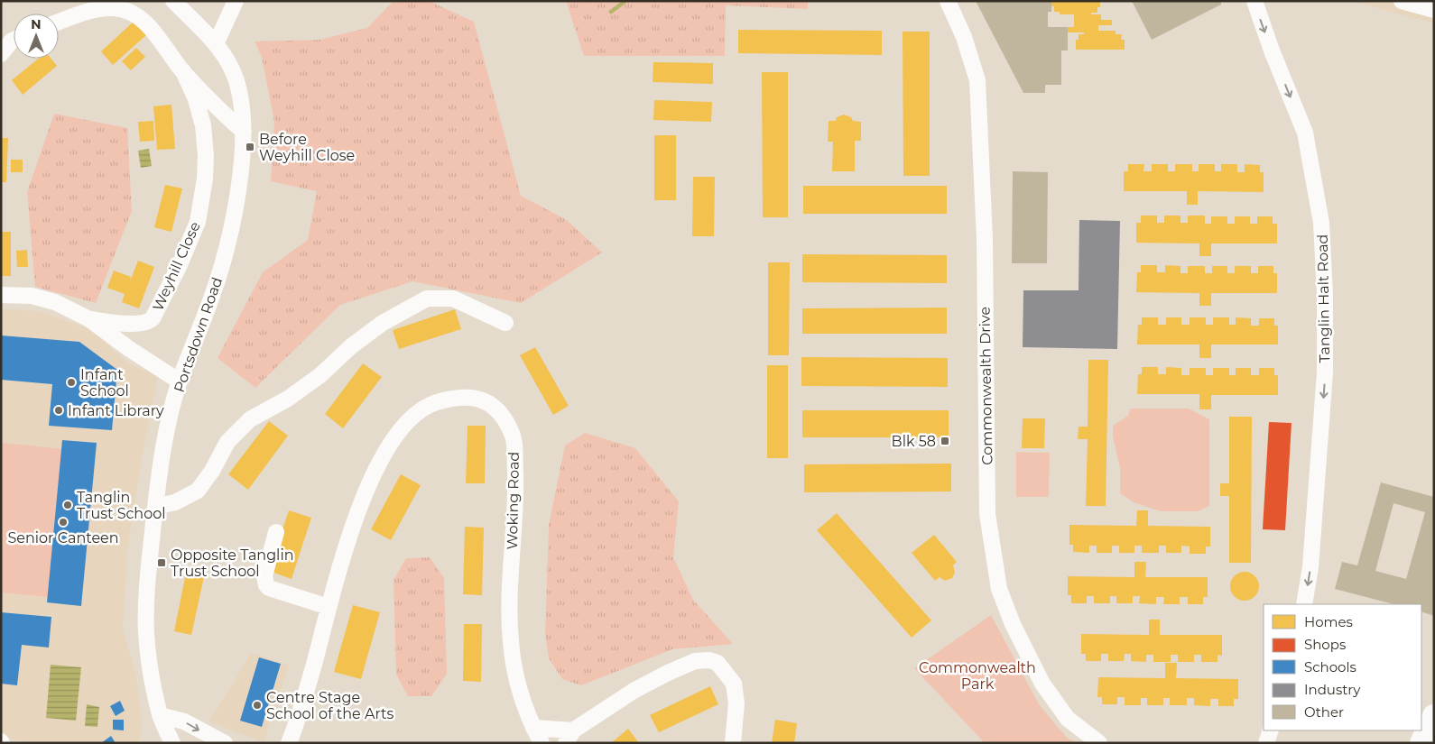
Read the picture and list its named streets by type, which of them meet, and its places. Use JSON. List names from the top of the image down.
{
  "streets": {
    "street": [
      "Weyhill Close",
      "Tanglin Halt Road",
      "Portsdown Road",
      "Commonwealth Drive",
      "Woking Road"
    ]
  },
  "crossings": [
    ["Weyhill Close", "Portsdown Road"]
  ],
  "one_way": ["Tanglin Halt Road"],
  "parks": ["Commonwealth Park"],
  "places": {
    "transit": ["Before Weyhill Close", "Blk 58", "Opposite Tanglin Trust School"],
    "other": [
      "Infant School",
      "Infant Library",
      "Tanglin Trust School",
      "Senior Canteen",
      "Centre Stage School of the Arts"
    ]
  },
  "legend": [
    "Homes",
    "Shops",
    "Schools",
    "Industry",
    "Other"
  ],
  "north": "top"
}
